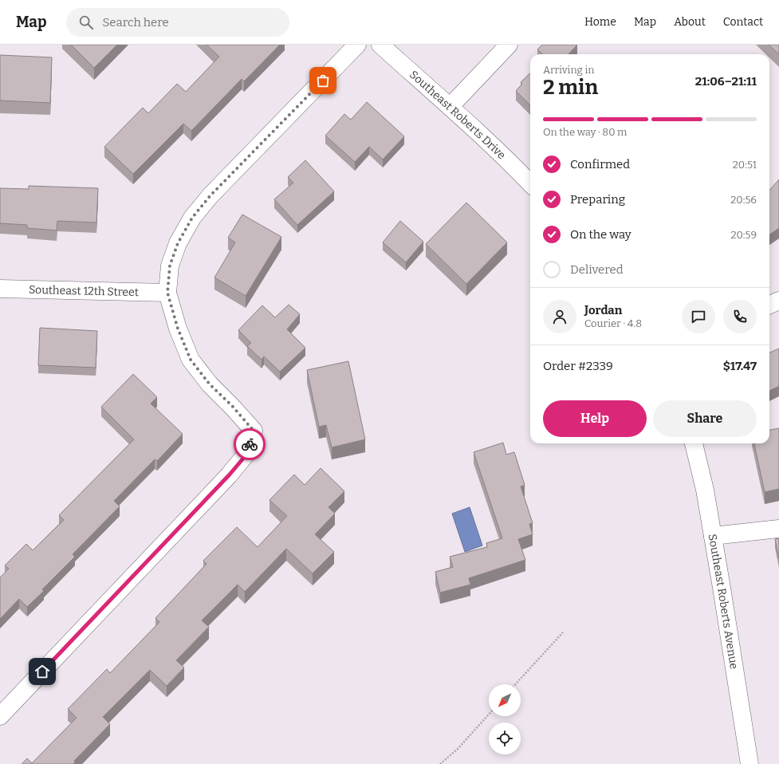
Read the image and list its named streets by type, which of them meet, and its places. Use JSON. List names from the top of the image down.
{
  "streets": {
    "street": ["Southeast Roberts Drive", "Southeast 12th Street", "Southeast Roberts Avenue"]
  },
  "north": "bottom left",
  "page": {
    "header": "Map",
    "search": "Search here",
    "nav": [
      "Home",
      "Map",
      "About",
      "Contact"
    ],
    "heading": ["2 min", "Arriving in", "21:06–21:11"],
    "panel": [
      "Jordan",
      "Courier · 4.8",
      "Order #2339",
      "$17.47"
    ],
    "bar": "On the way · 80 m",
    "list": [
      ["Confirmed", "20:51"],
      ["Preparing", "20:56"],
      ["On the way", "20:59"],
      "Delivered"
    ],
    "buttons": ["Help", "Share"]
  }
}
